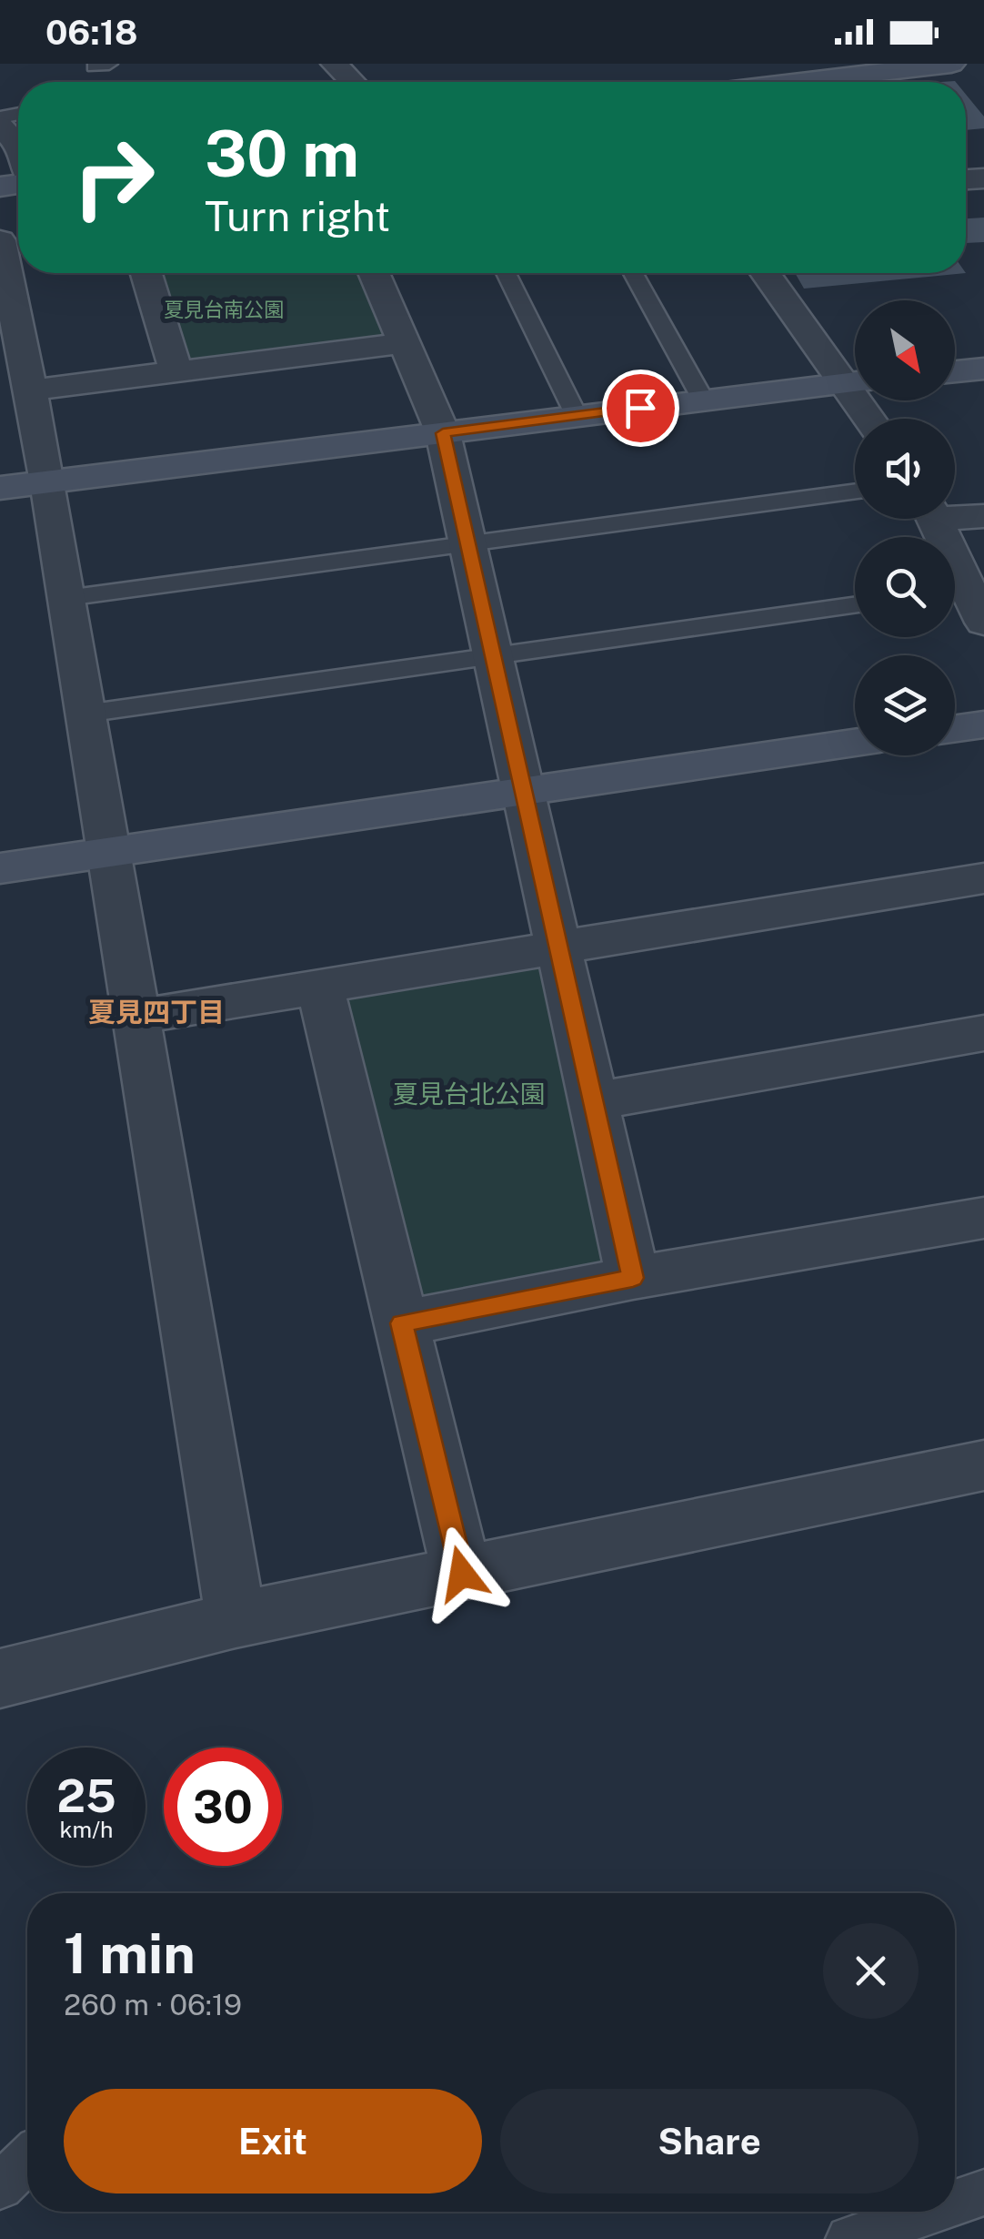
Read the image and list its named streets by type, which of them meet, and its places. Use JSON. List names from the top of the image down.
{
  "districts": ["夏見四丁目"],
  "parks": ["夏見台南公園", "夏見台北公園"],
  "north": "bottom right",
  "page": {
    "status": "06:18",
    "turn": ["30 m", "Turn right"],
    "speed": "25 km/h",
    "limit": "30",
    "heading": ["1 min", "260 m · 06:19"],
    "buttons": ["Exit", "Share"]
  }
}
